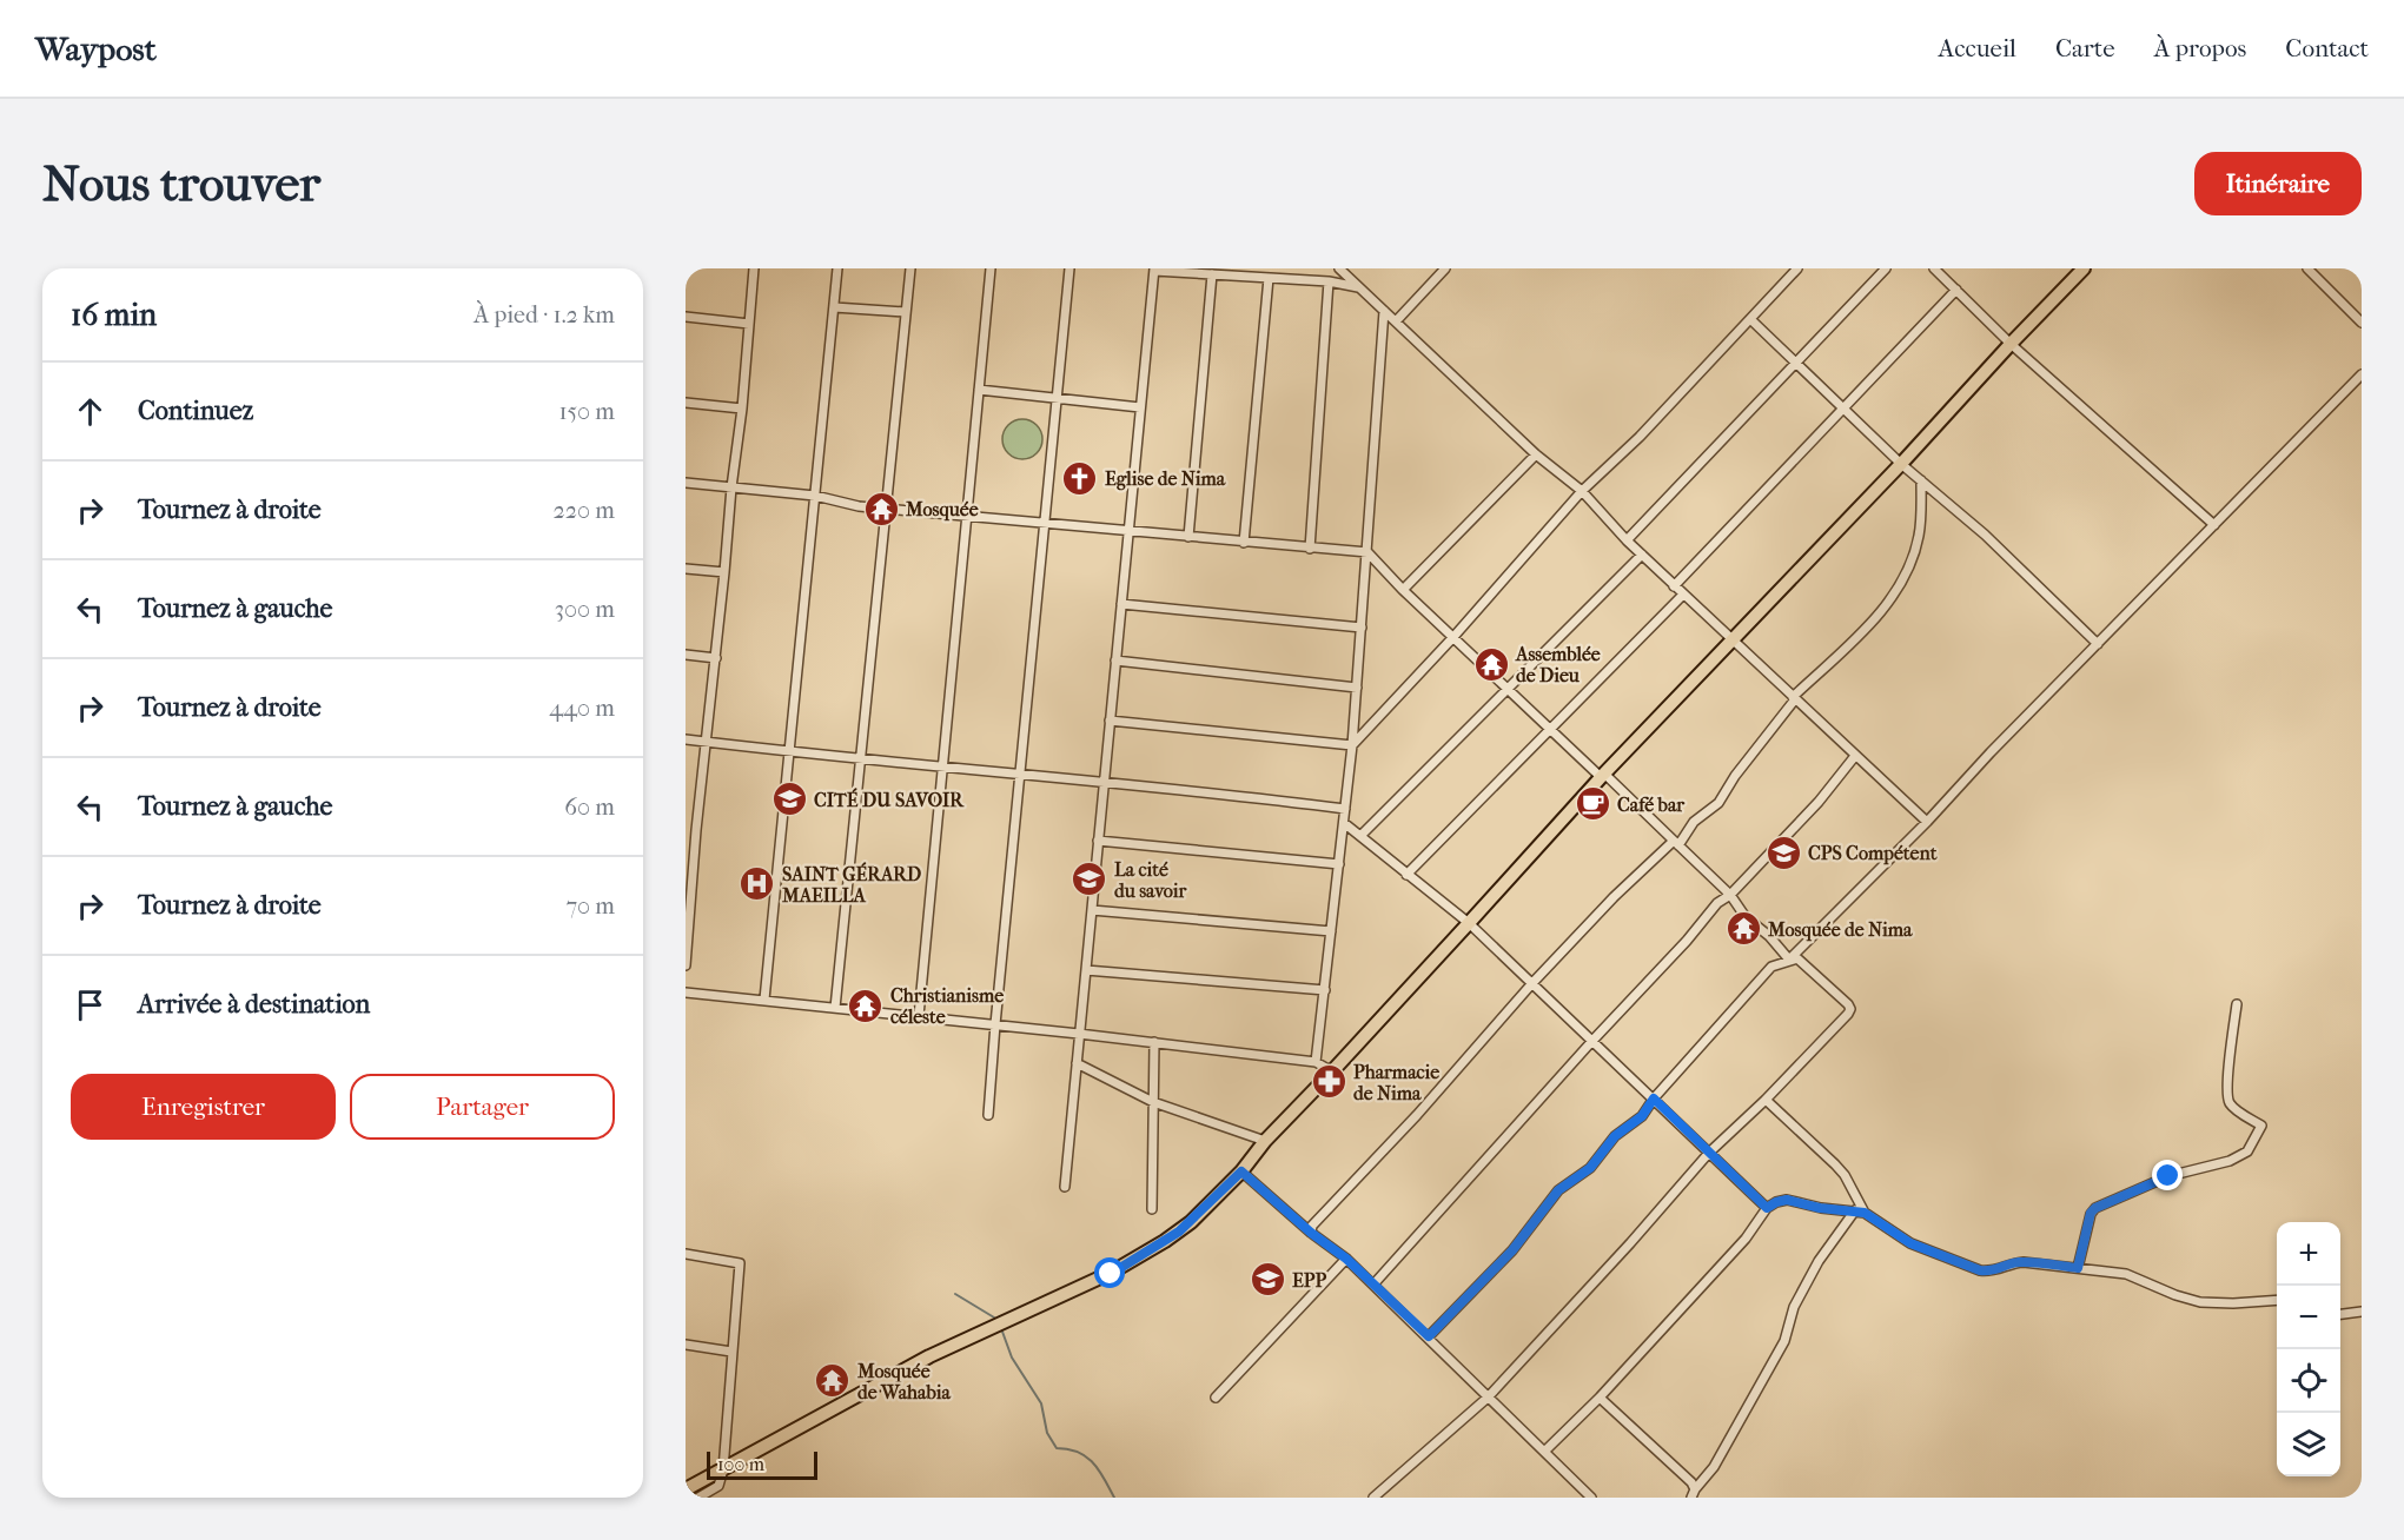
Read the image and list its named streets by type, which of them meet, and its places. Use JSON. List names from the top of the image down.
{
  "places": {
    "church": ["Eglise de Nima"],
    "temple": [
      "Mosquée",
      "Assemblée de Dieu",
      "Mosquée de Nima",
      "Christianisme céleste",
      "Mosquée de Wahabia"
    ],
    "school or university": [
      "CITÉ DU SAVOIR",
      "CPS Compétent",
      "La cité du savoir",
      "EPP"
    ],
    "cafe": ["Café bar"],
    "hospital": ["SAINT GÉRARD MAEILLA"],
    "pharmacy": ["Pharmacie de Nima"]
  },
  "scale_bar": "100 m",
  "page": {
    "header": "Waypost",
    "nav": [
      "Accueil",
      "Carte",
      "À propos",
      "Contact"
    ],
    "buttons": [
      "Itinéraire",
      ["Enregistrer", "Partager"]
    ],
    "title": "Nous trouver",
    "heading": ["16 min", "À pied · 1.2 km"],
    "list": [
      ["Continuez", "150 m"],
      ["Tournez à droite", "220 m"],
      ["Tournez à gauche", "300 m"],
      ["Tournez à droite", "440 m"],
      ["Tournez à gauche", "60 m"],
      ["Tournez à droite", "70 m"],
      "Arrivée à destination"
    ],
    "map_buttons": ["+", "−"],
    "scale": "100 m"
  }
}
